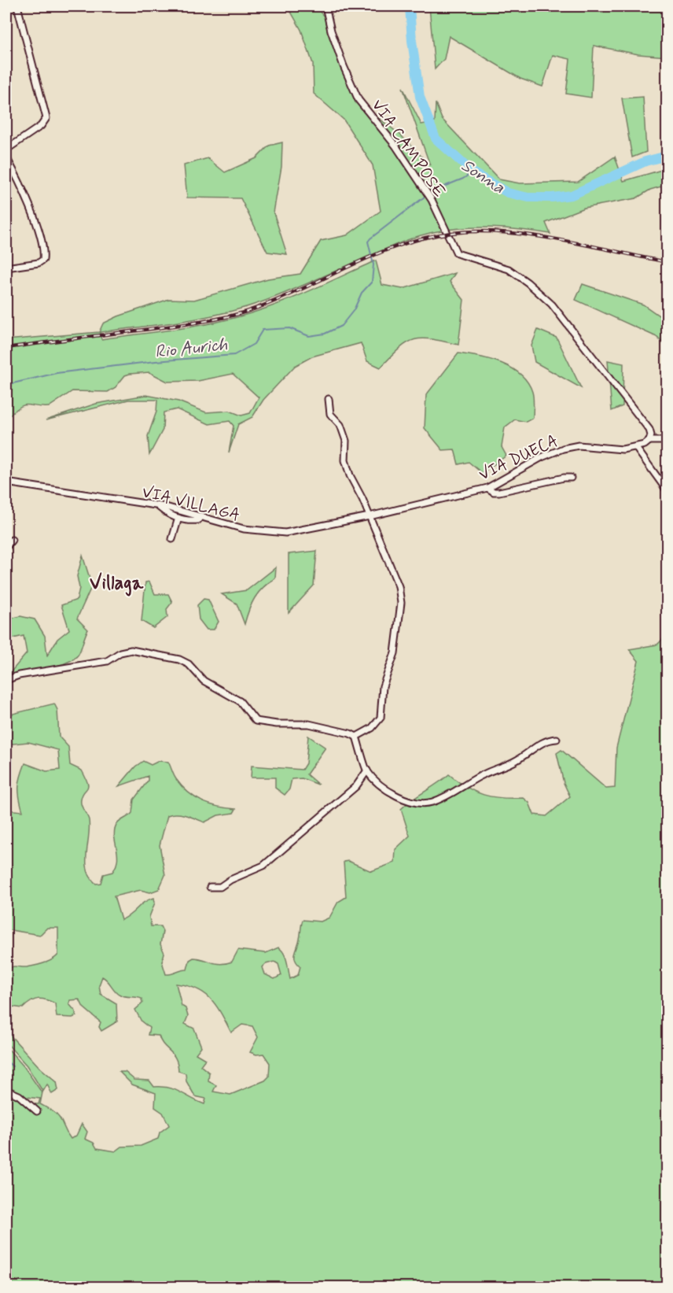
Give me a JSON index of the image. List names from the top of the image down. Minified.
{"streets":{"street":["VIA CAMPOSE","VIA DUECA","VIA VILLAGA"]},"crossings":[["VIA CAMPOSE","VIA DUECA"],["VIA DUECA","VIA VILLAGA"]],"districts":["Villaga"],"water":["Sonna","Rio Aurich"]}
